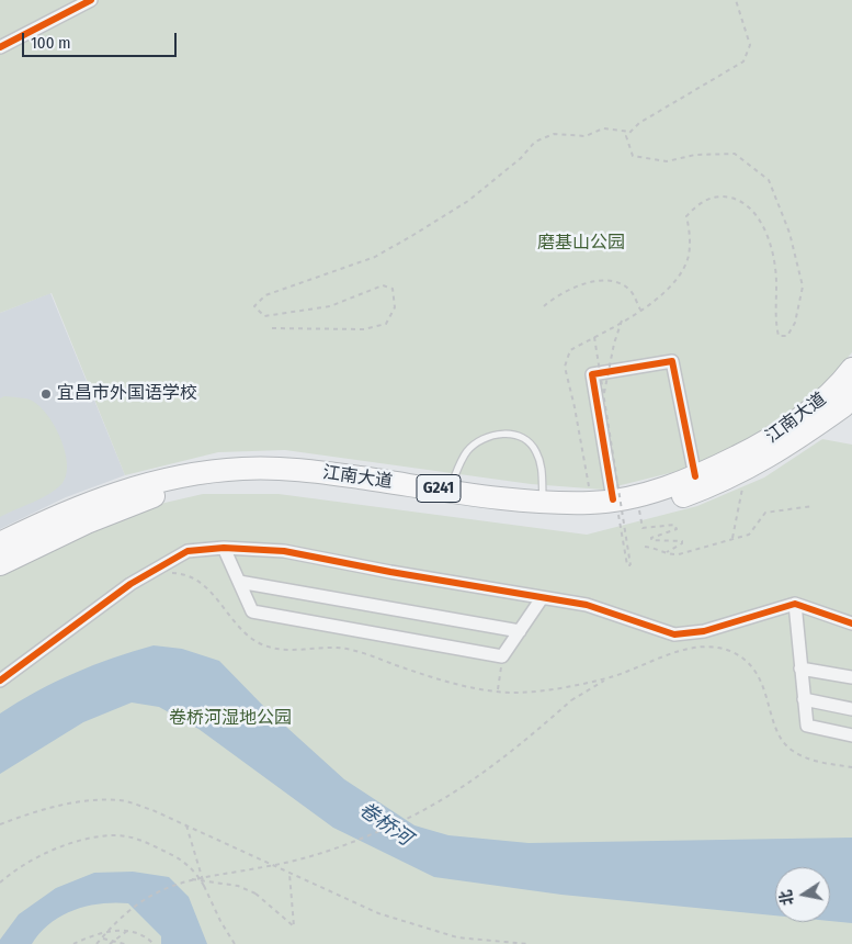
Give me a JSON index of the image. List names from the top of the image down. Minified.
{"streets":{"highway":["江南大道","G241"]},"water":["卷桥河"],"parks":["磨基山公园","卷桥河湿地公园"],"places":["宜昌市外国语学校"],"scale_bar":"100 m","north":"left"}
